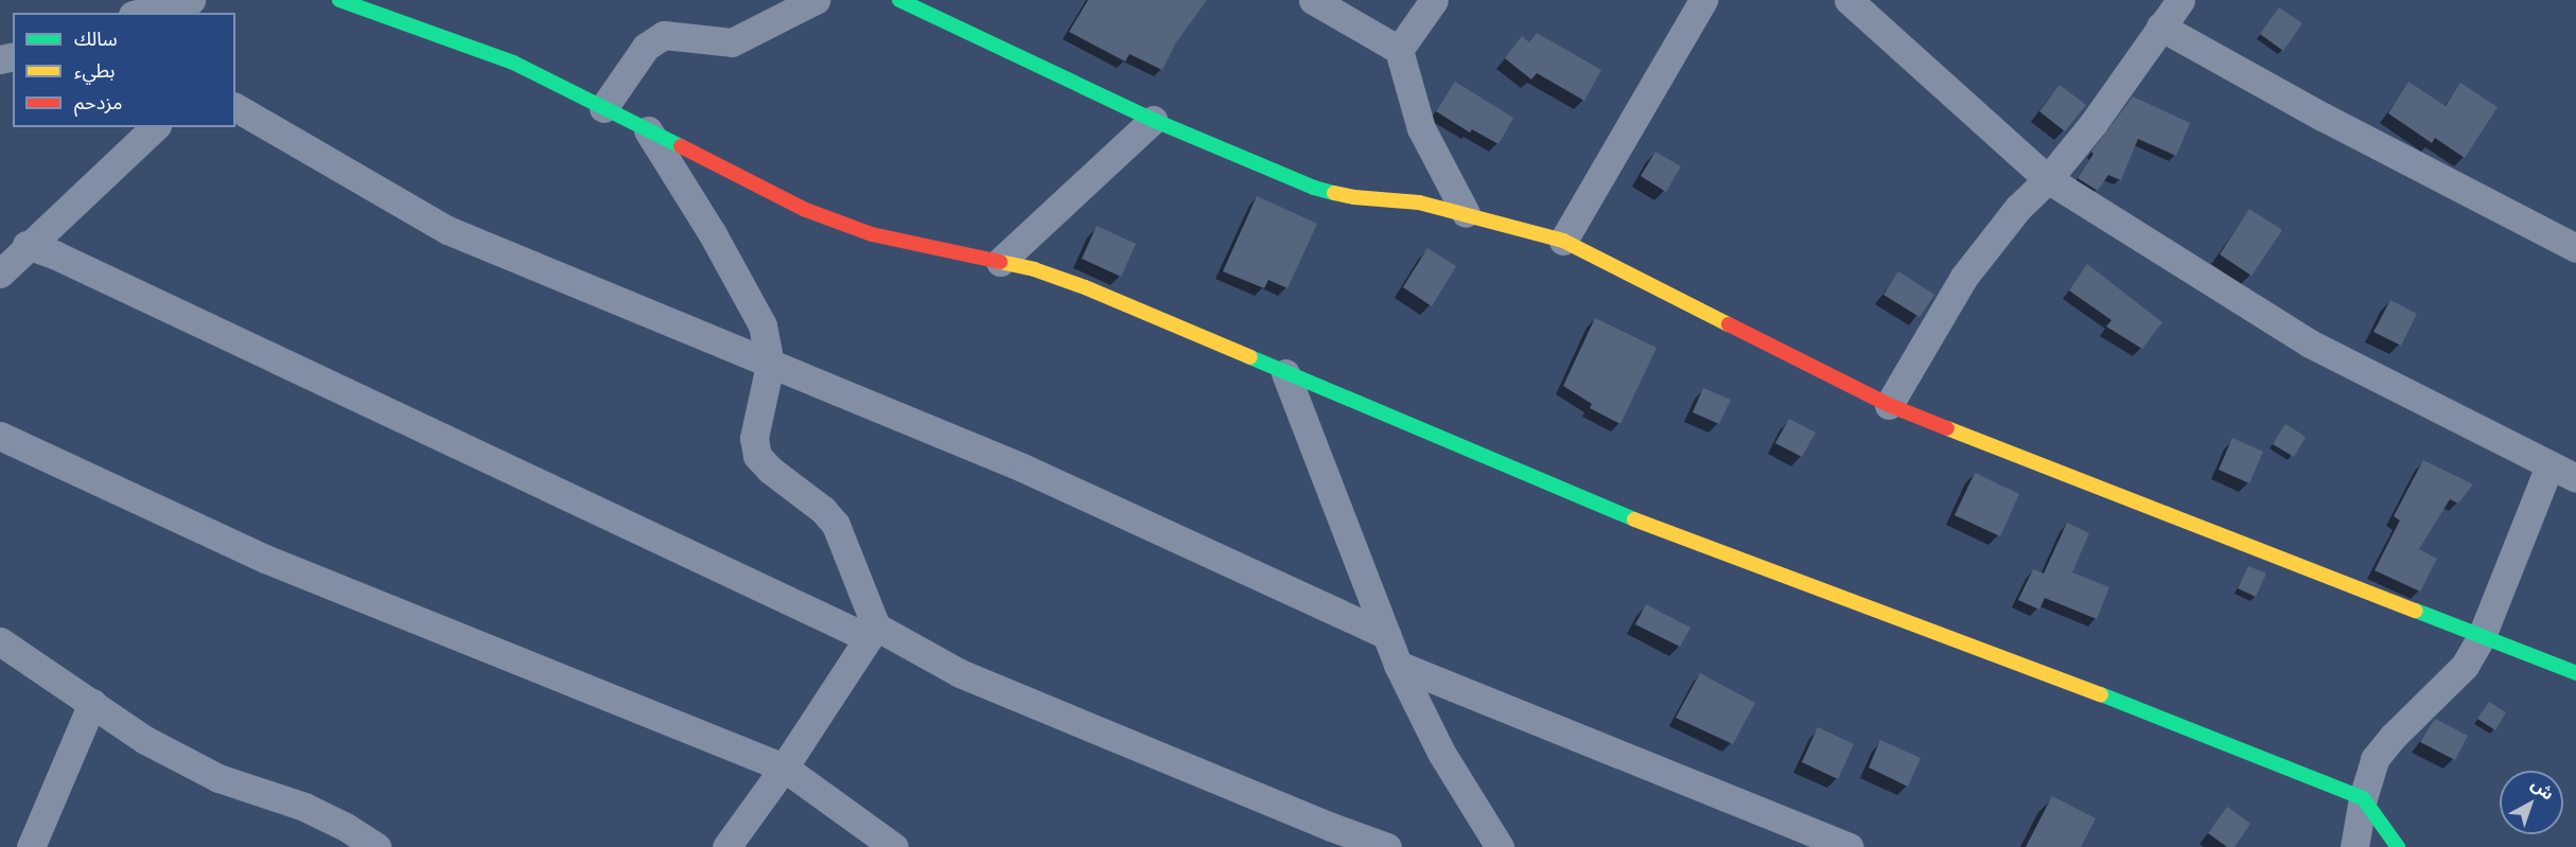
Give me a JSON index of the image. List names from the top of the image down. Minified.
{"legend":["سالك","بطيء","مزدحم"],"north":"top right"}
